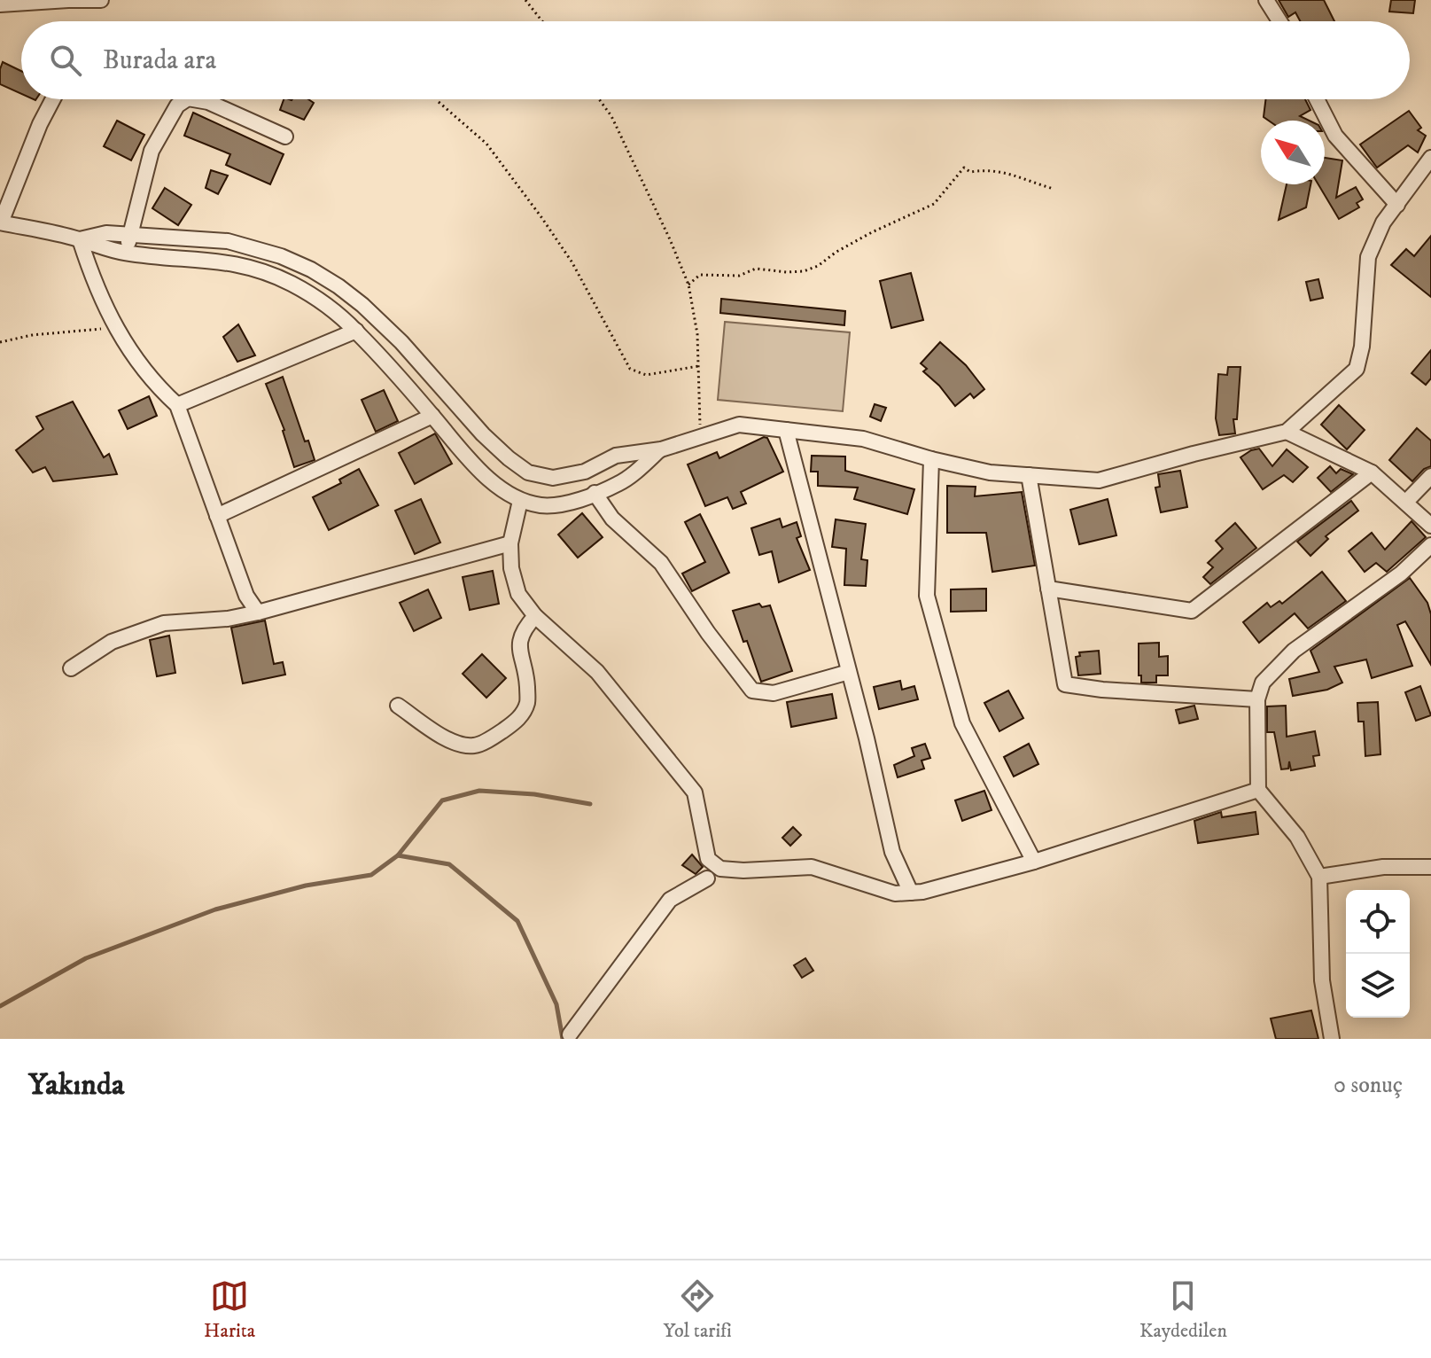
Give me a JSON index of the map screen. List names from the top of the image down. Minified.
{"north":"top left","page":{"search":"Burada ara","heading":["Yakında","0 sonuç"],"nav":["Harita","Yol tarifi","Kaydedilen"]}}
